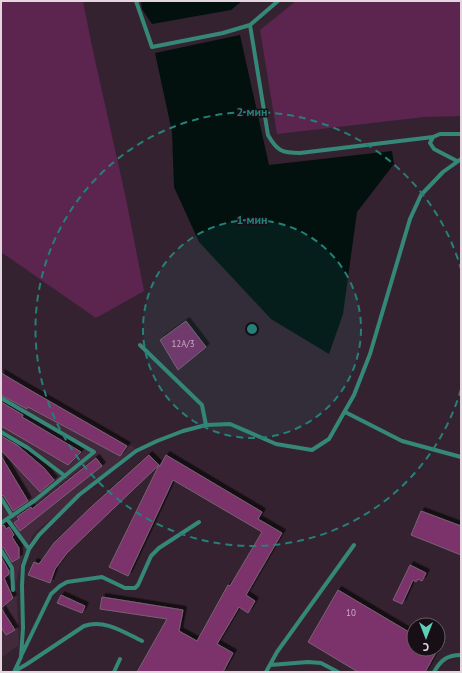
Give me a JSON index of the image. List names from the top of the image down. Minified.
{"house_numbers":["12А/3","10"],"north":"bottom","rings":["2 мин","1 мин"]}
